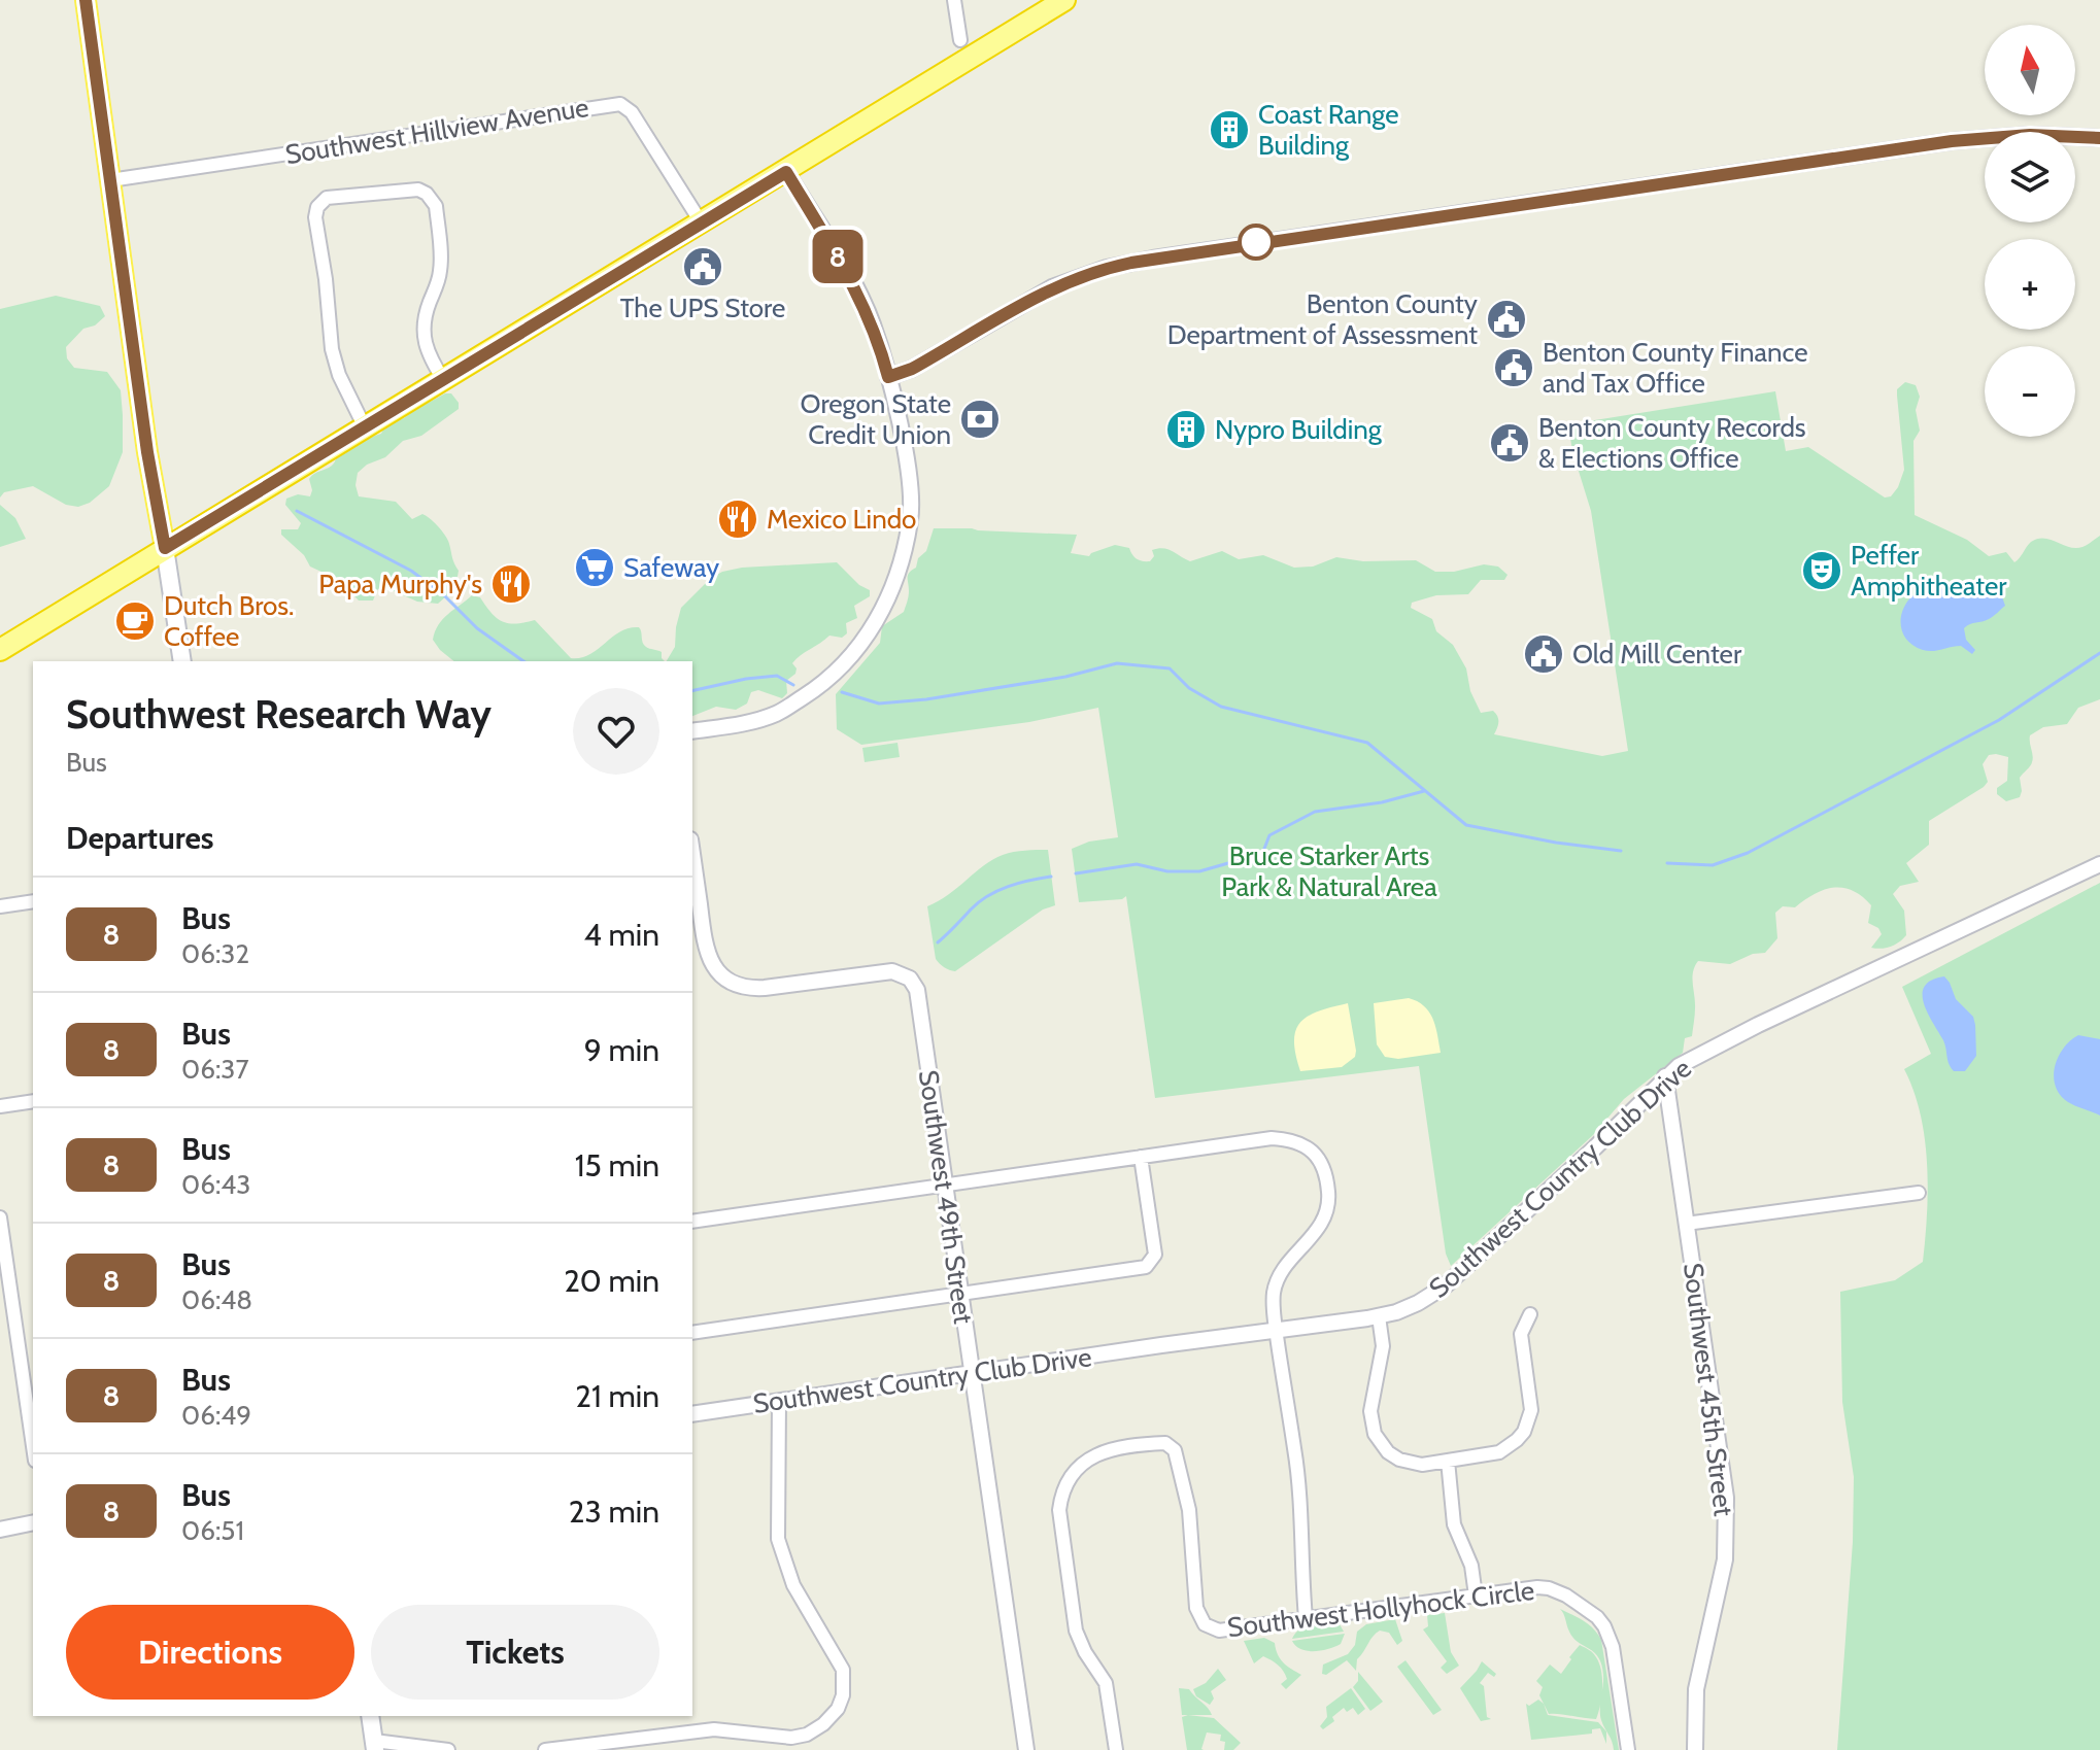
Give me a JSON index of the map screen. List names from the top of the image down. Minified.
{"streets":{"street":["Southwest Hillview Avenue","Southwest Country Club Drive","Southwest 49th Street","Southwest 45th Street","Southwest Hollyhock Circle"]},"crossings":[["Southwest Country Club Drive","Southwest 49th Street"],["Southwest Country Club Drive","Southwest 45th Street"]],"parks":["Bruce Starker Arts Park & Natural Area"],"places":{"building":["Coast Range Building","Nypro Building"],"public building":["The UPS Store","Benton County Department of Assessment","Benton County Finance and Tax Office","Benton County Records & Elections Office","Old Mill Center"],"bank":["Oregon State Credit Union"],"restaurant":["Mexico Lindo","Papa Murphy's"],"supermarket":["Safeway"],"theatre":["Peffer Amphitheater"],"cafe":["Dutch Bros. Coffee"]},"lines":["bus line 8"],"north":"top","page":{"on_map":"8","map_buttons":["+","−"],"heading":[["Southwest Research Way","Bus"],"Departures"],"list":[{"mark":"8","name":"Bus","note":"06:32","value":"4 min"},{"mark":"8","name":"Bus","note":"06:37","value":"9 min"},{"mark":"8","name":"Bus","note":"06:43","value":"15 min"},{"mark":"8","name":"Bus","note":"06:48","value":"20 min"},{"mark":"8","name":"Bus","note":"06:49","value":"21 min"},{"mark":"8","name":"Bus","note":"06:51","value":"23 min"}],"buttons":["Directions","Tickets"]}}
